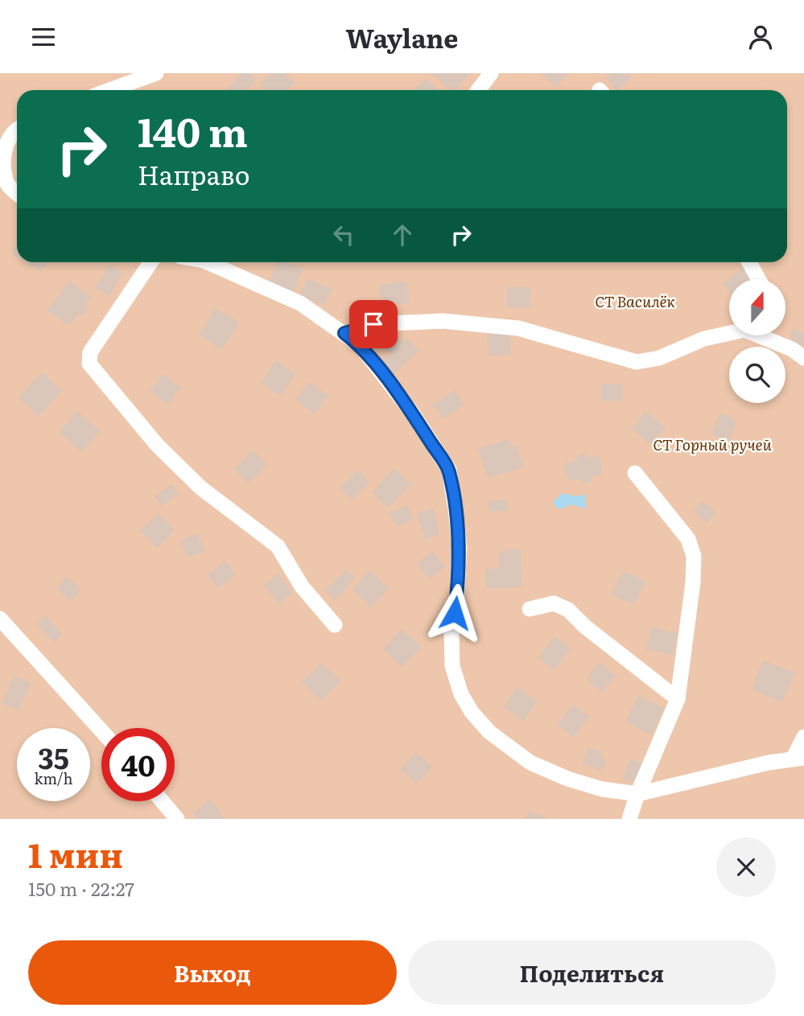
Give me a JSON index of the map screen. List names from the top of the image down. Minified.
{"parks":["СТ Василёк","СТ Горный ручей"],"north":"top","page":{"header":"Waylane","turn":["140 m","Направо"],"speed":"35 km/h","limit":"40","heading":["1 мин","150 m · 22:27"],"buttons":["Выход","Поделиться"]}}
